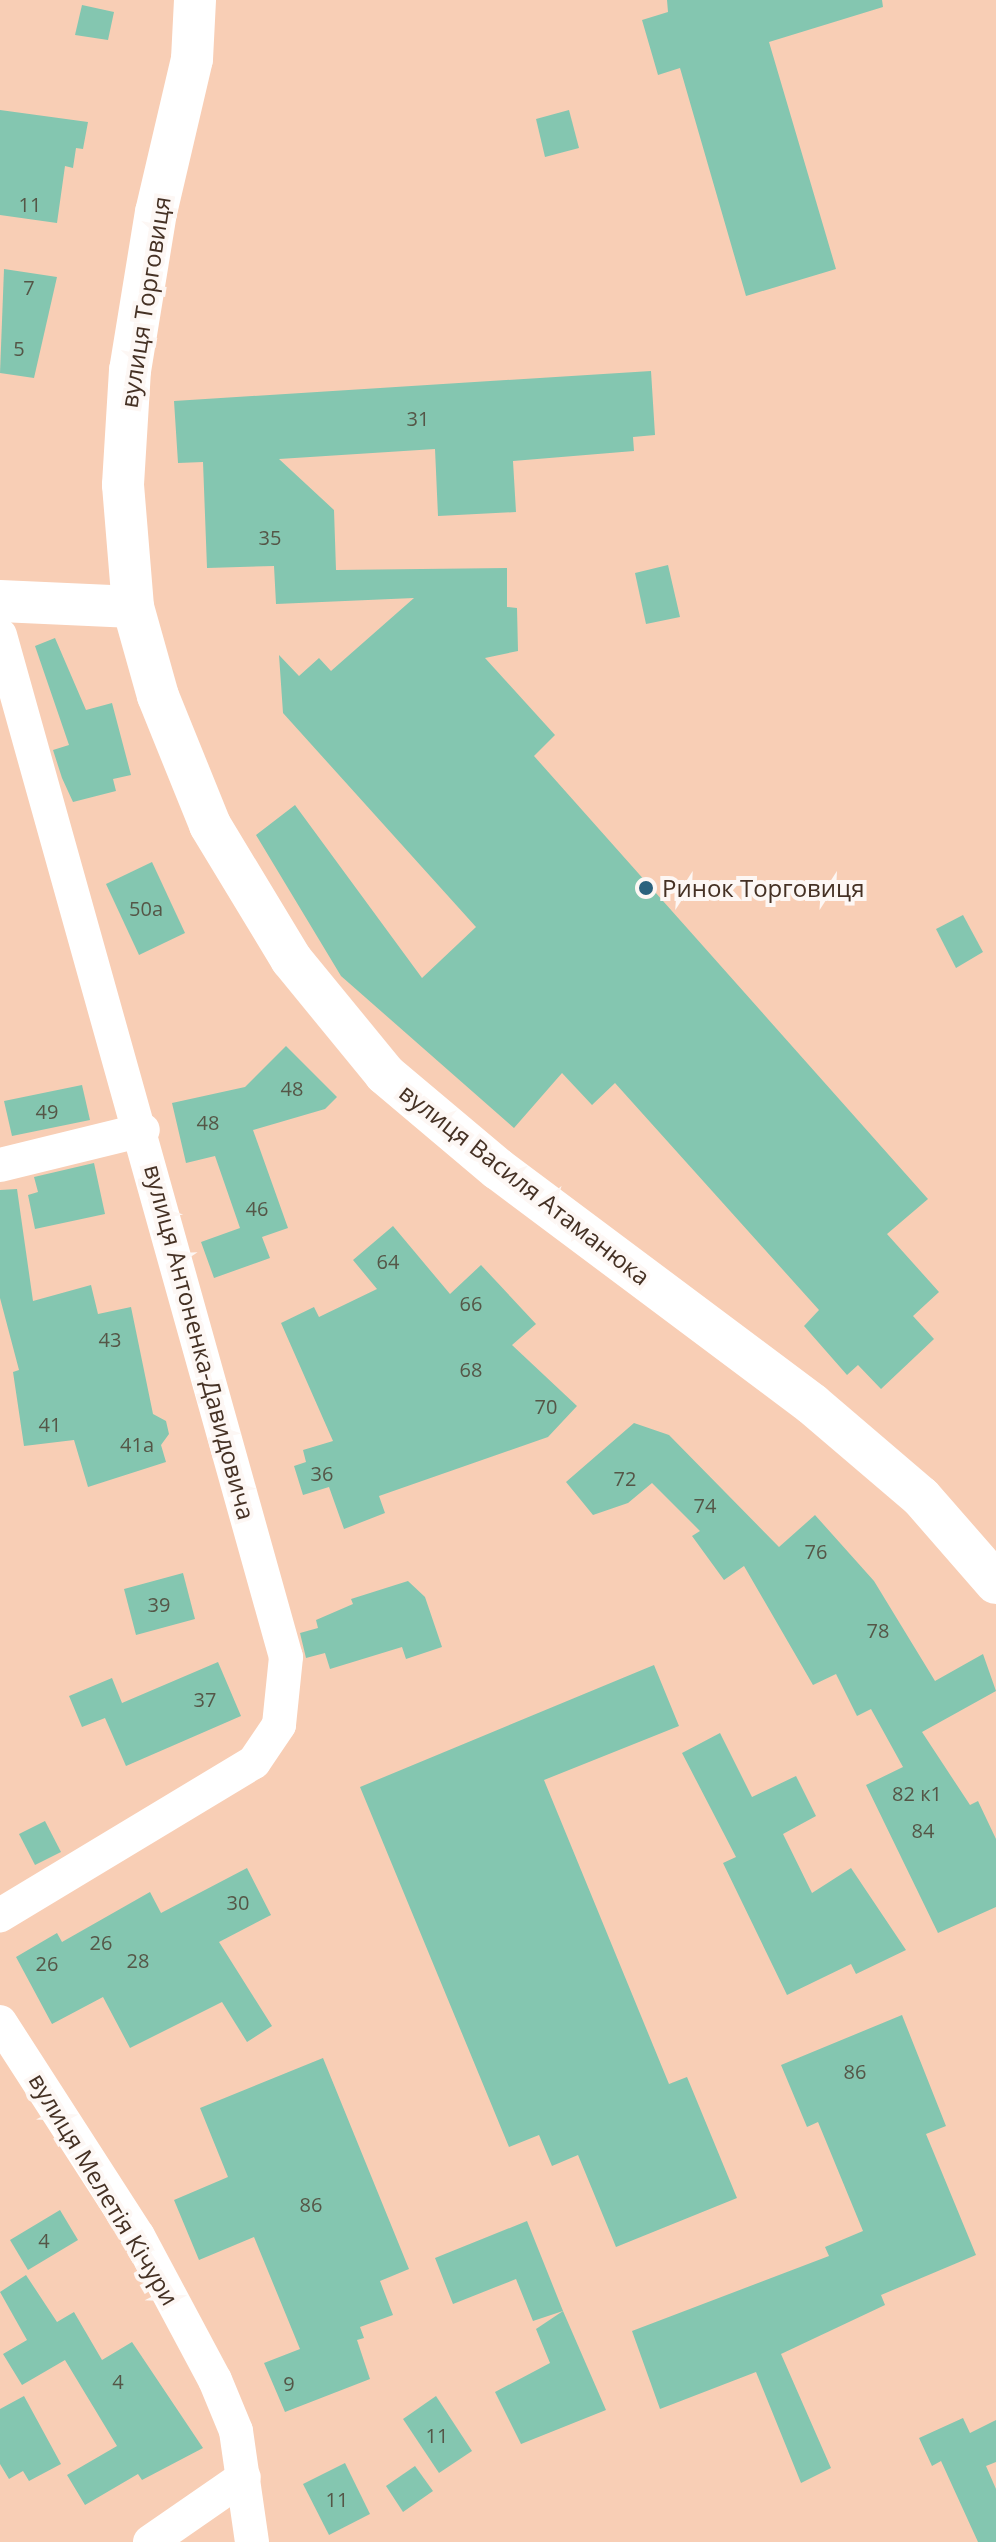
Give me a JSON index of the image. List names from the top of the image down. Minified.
{"streets":{"street":["вулиця Торговиця","вулиця Василя Атаманюка","вулиця Антоненка-Давидовича","вулиця Мелетія Кічури"]},"crossings":[["вулиця Торговиця","вулиця Василя Атаманюка"]],"places":["Ринок Торговиця"],"house_numbers":["11","7","5","31","35","50а","48","49","48","46","64","66","43","68","70","41","41а","36","72","74","76","39","78","37","82 к1","84","30","26","28","26","86","86","4","4","9","11","11"]}
